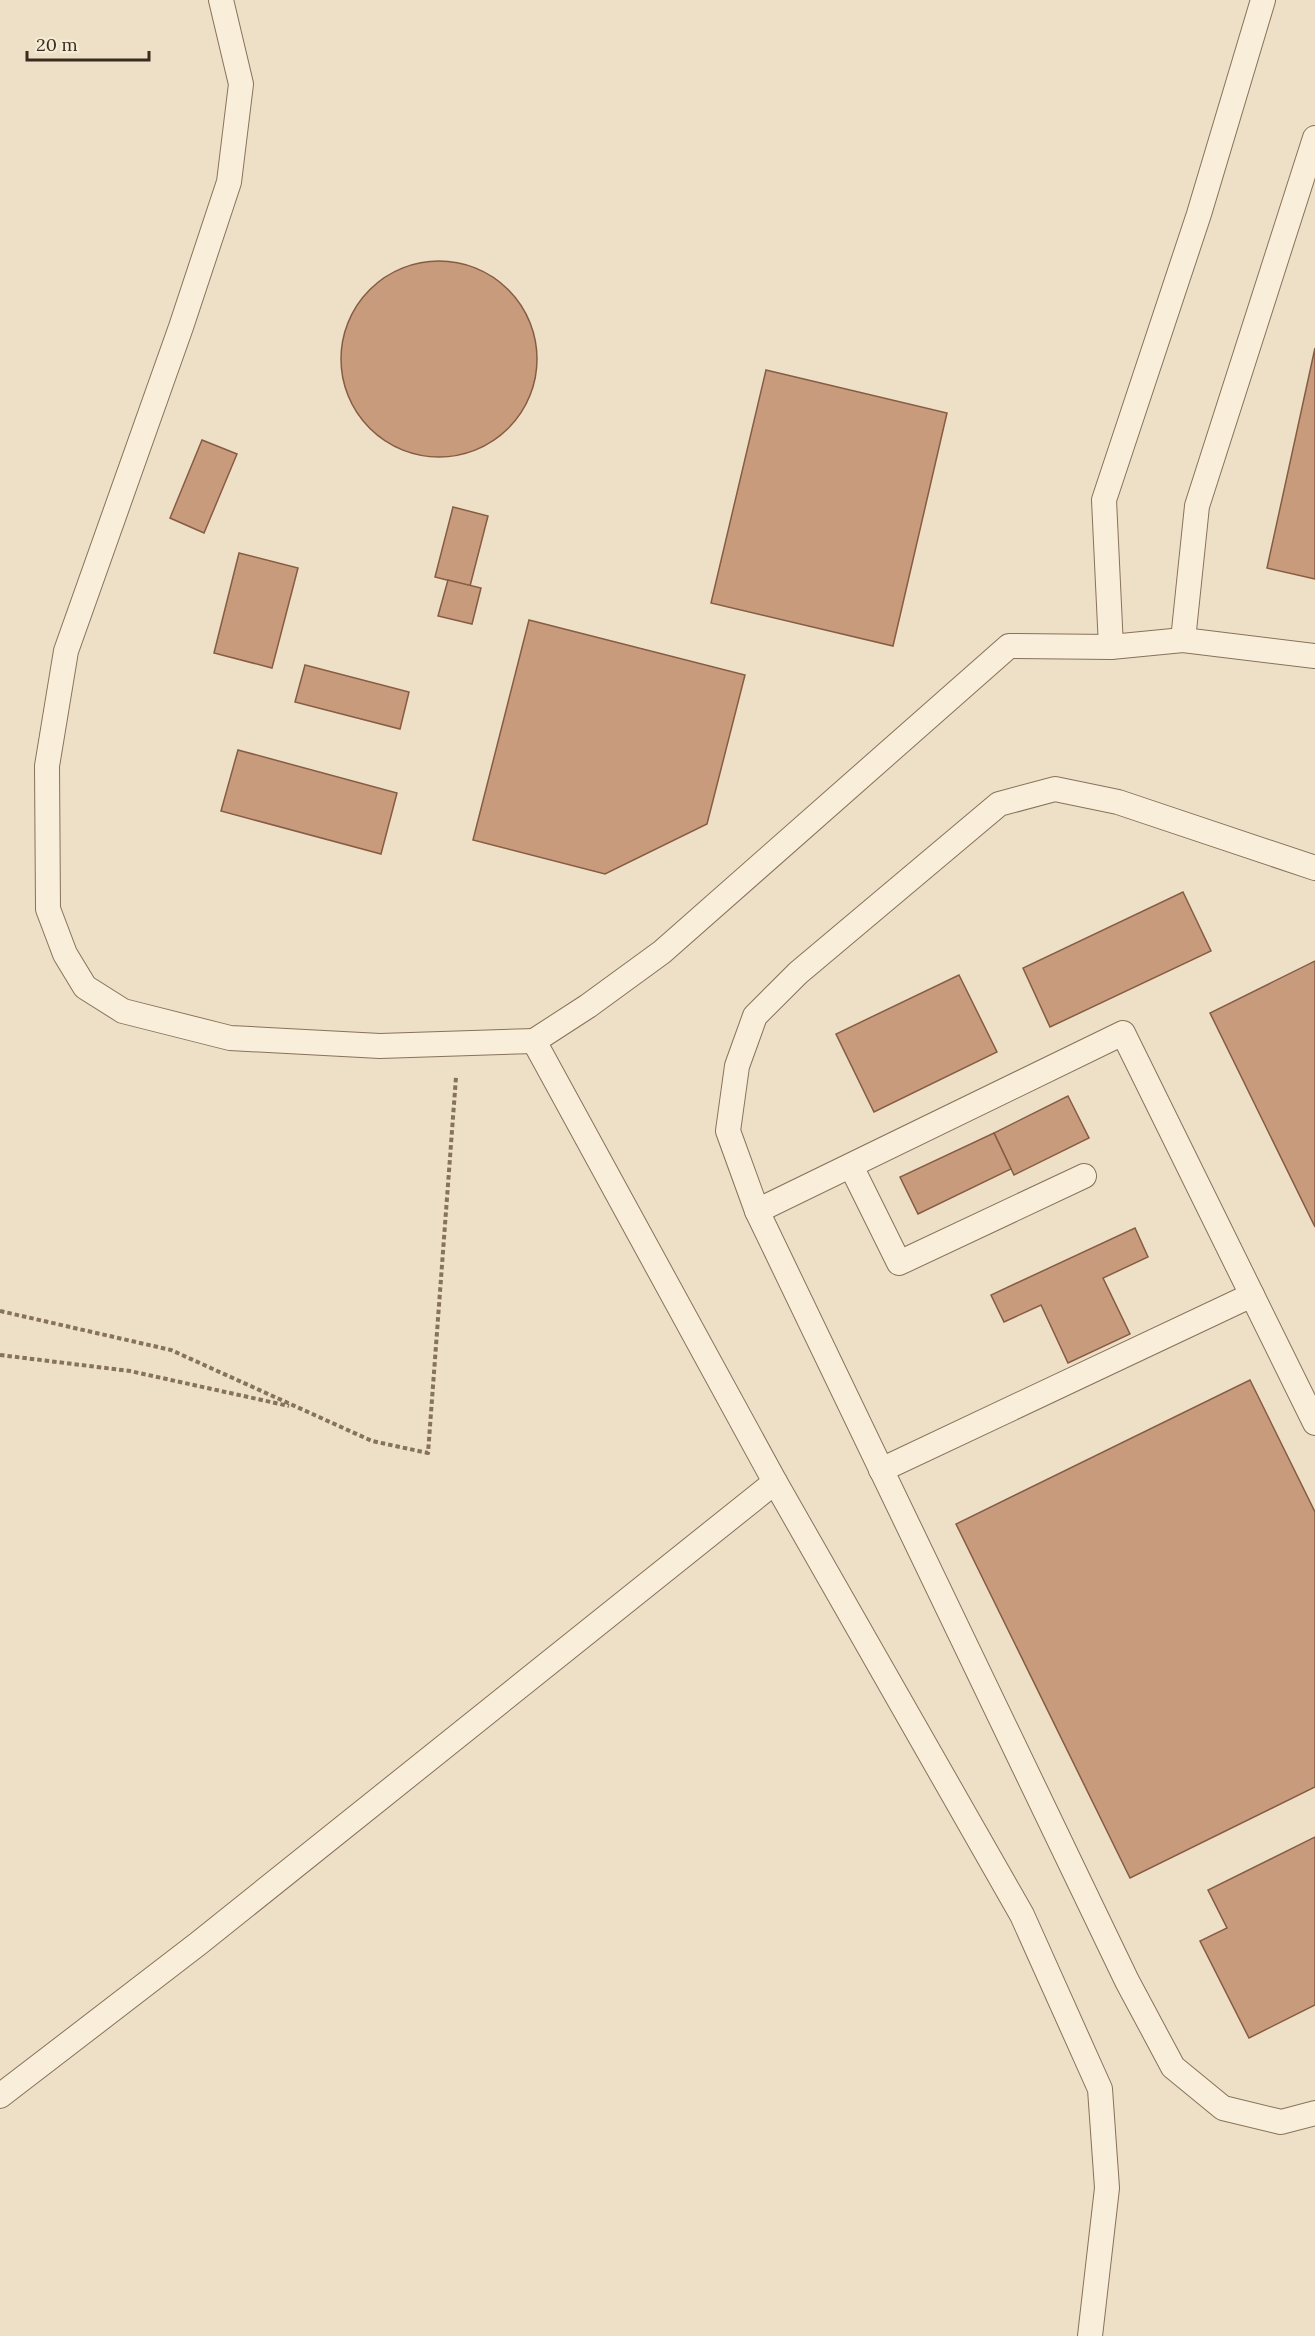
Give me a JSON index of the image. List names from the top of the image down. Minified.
{"scale_bar":"20 m"}
